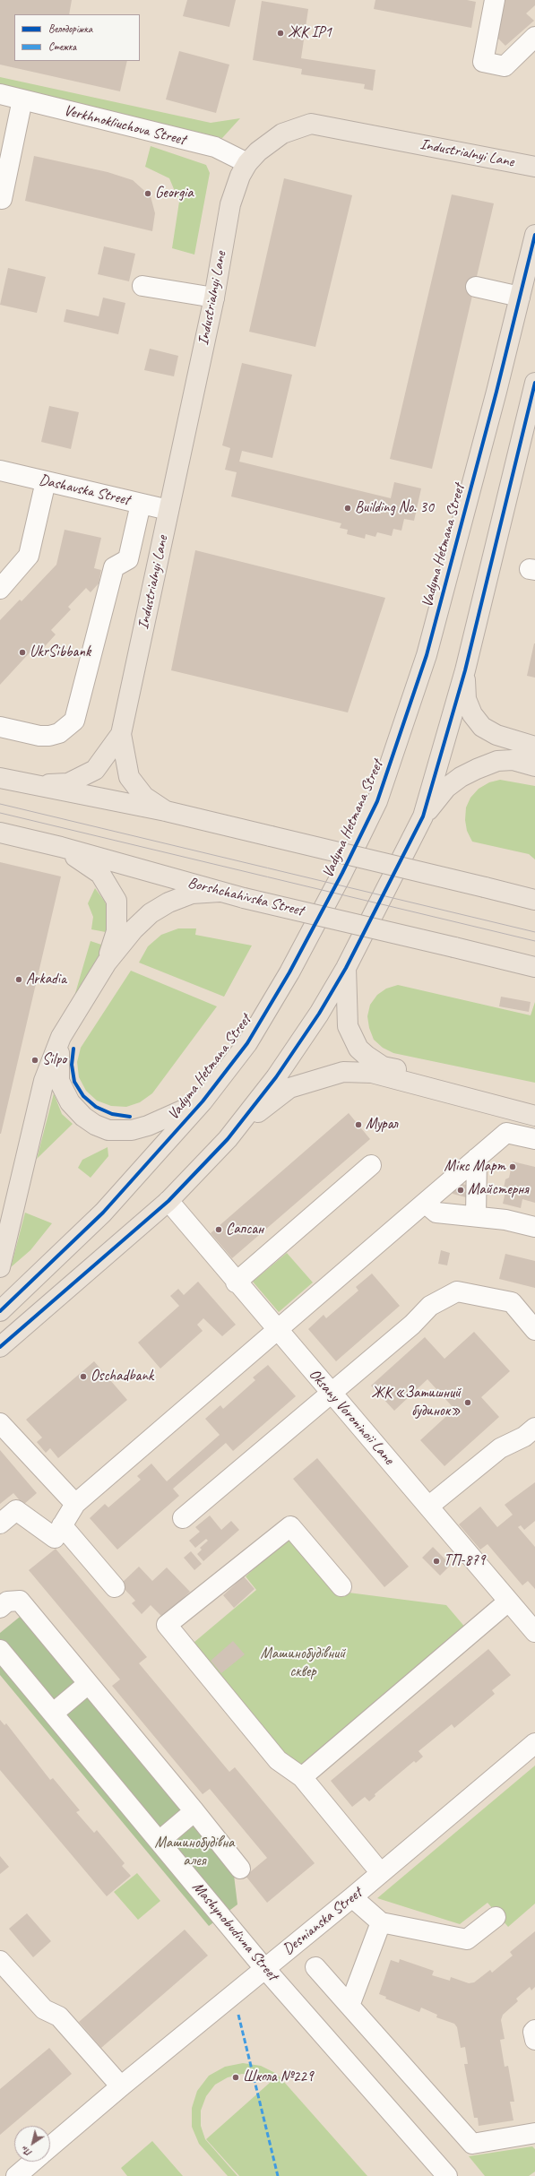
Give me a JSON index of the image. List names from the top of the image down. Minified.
{"streets":{"main road":["Industrialnyi Lane","Vadyma Hetmana Street","Borshchahivska Street"],"street":["Verkhnokliuchova Street","Dashavska Street","Oksany Voroninoii Lane","Desnianska Street","Mashynobudivna Street"]},"crossings":[["Verkhnokliuchova Street","Industrialnyi Lane"],["Industrialnyi Lane","Dashavska Street"],["Desnianska Street","Mashynobudivna Street"]],"parks":["Машинобудівний сквер","Машинобудівна алея"],"places":["ЖК IP1","Georgia","Building No. 30","UkrSibbank","Arkadia","Silpo","Мурал","Мікс Март","Майстерня","Сапсан","Oschadbank","ЖК «Затишний будинок»","ТП-879","Школа №229"],"legend":["Велодоріжка","Стежка"],"north":"bottom left"}
